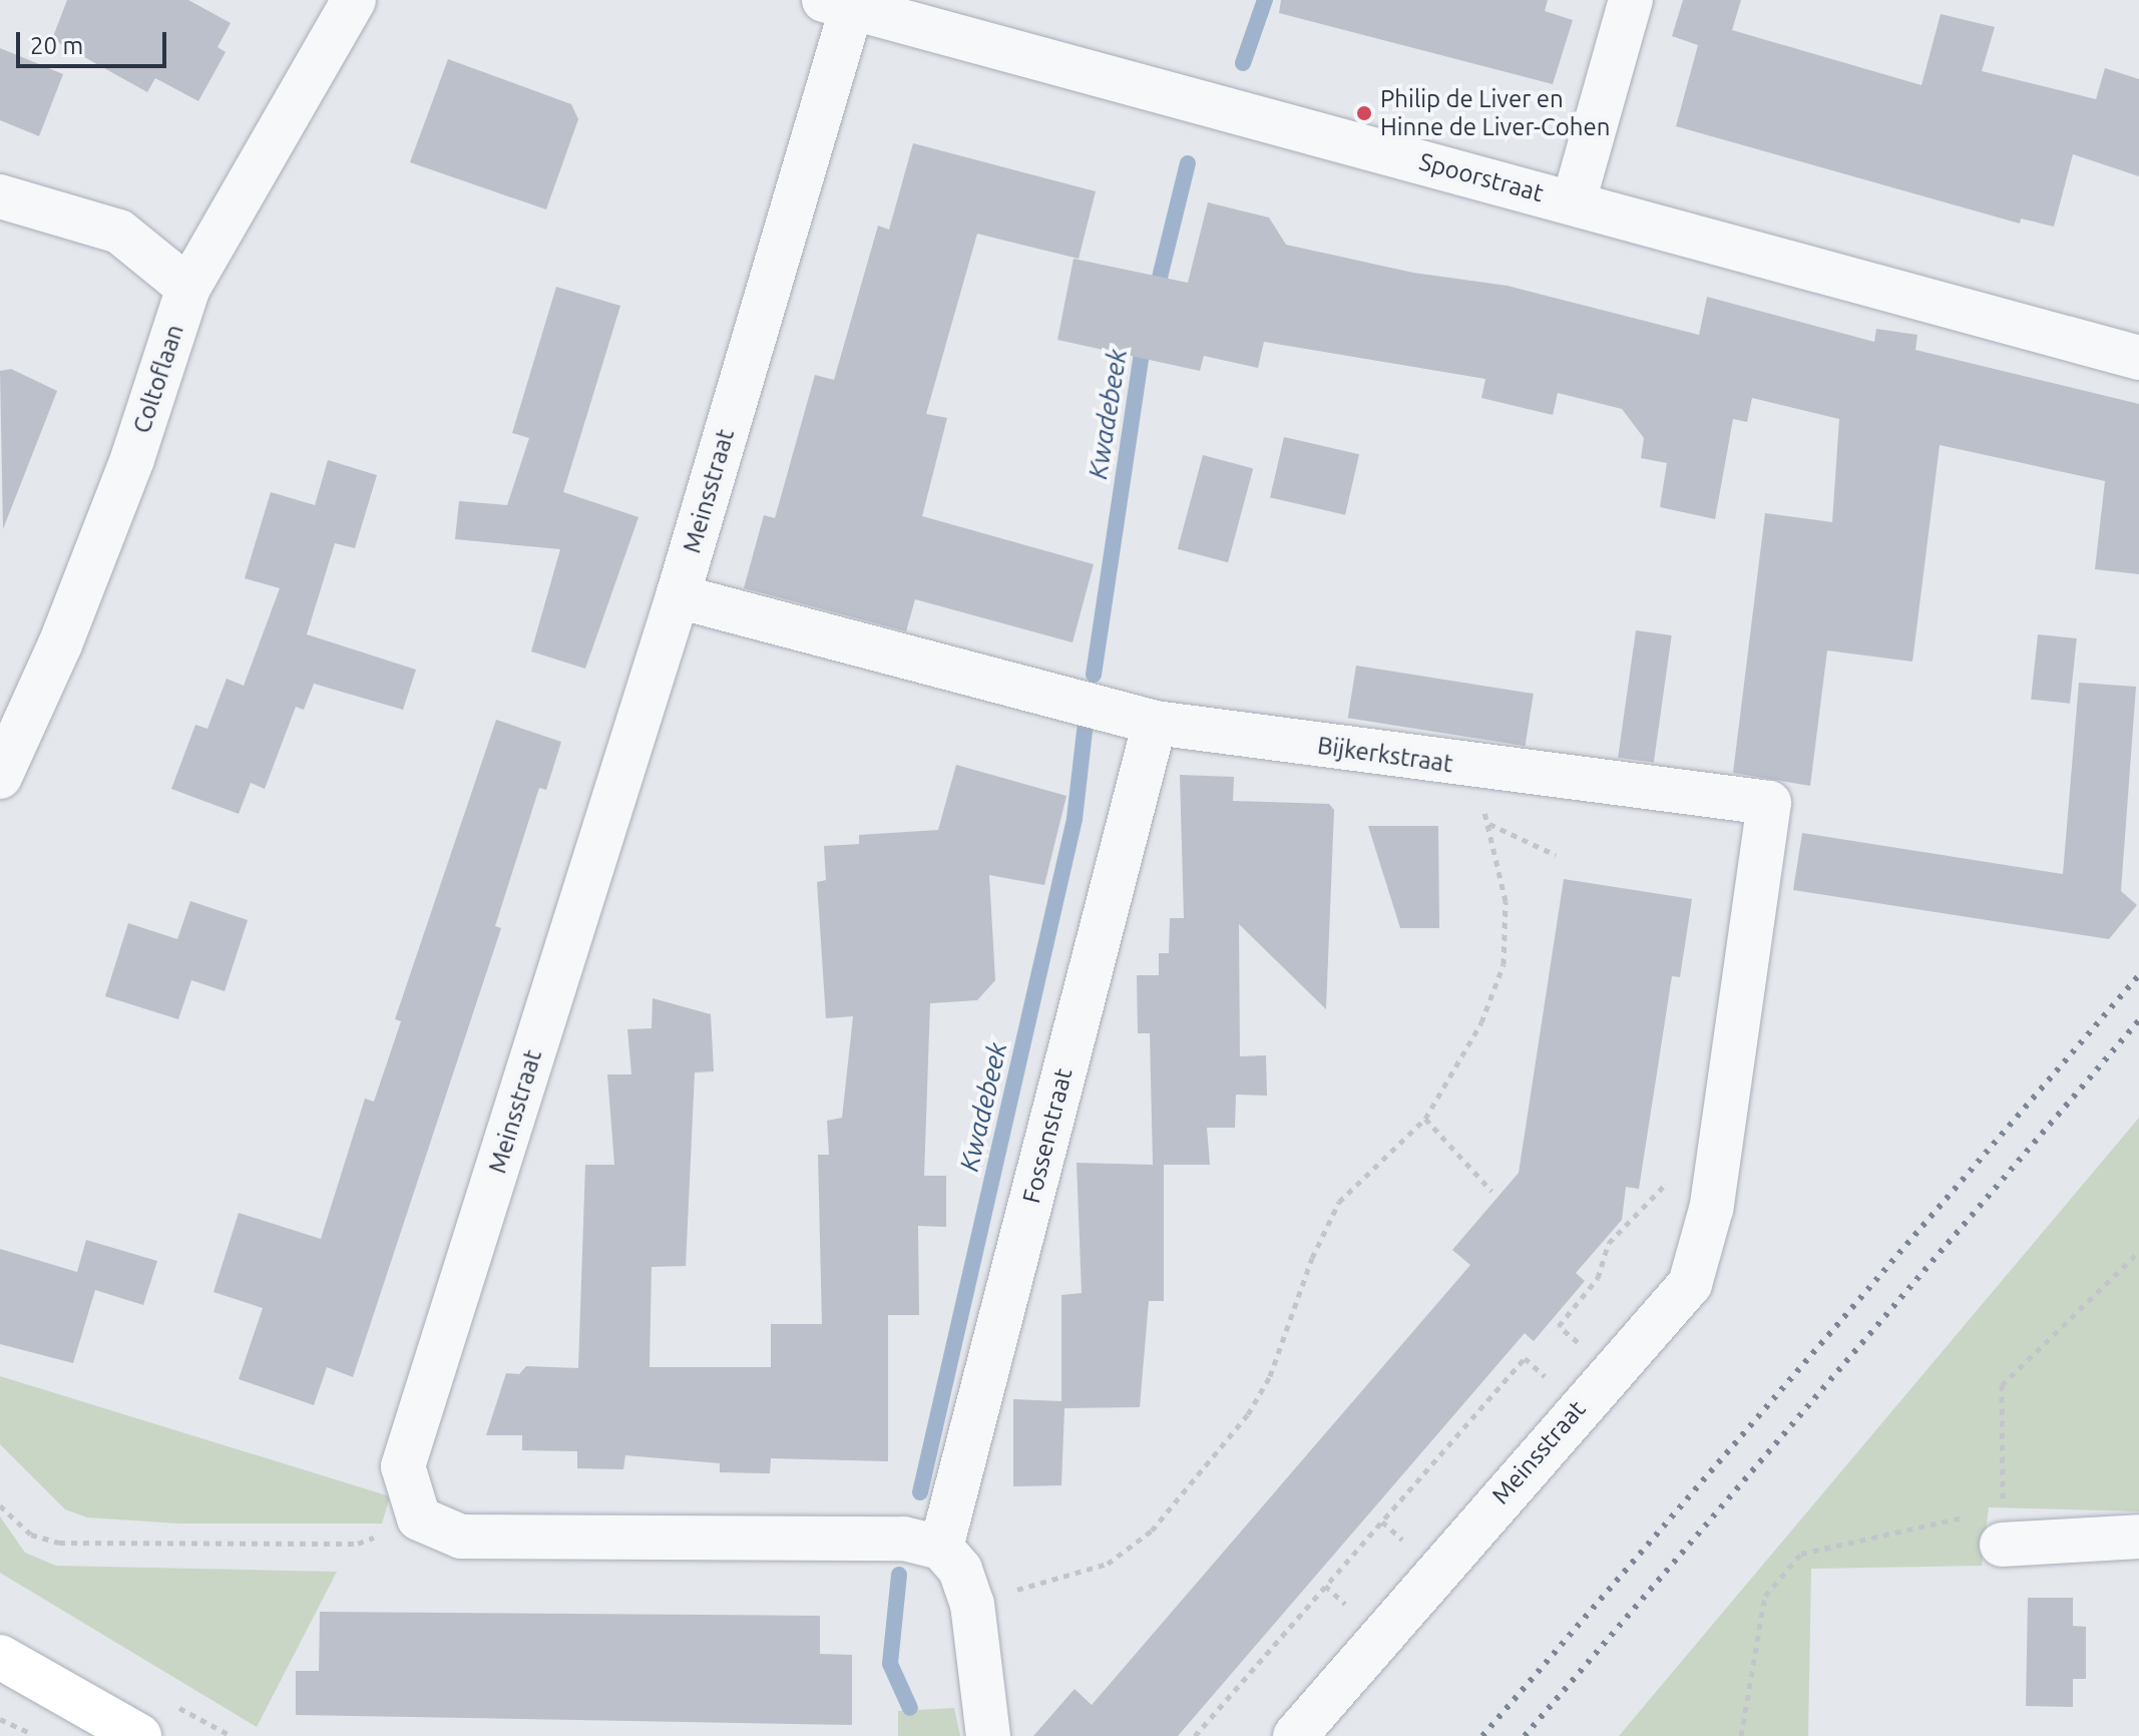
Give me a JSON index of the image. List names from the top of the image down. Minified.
{"streets":{"street":["Spoorstraat","Coltoflaan","Meinsstraat","Bijkerkstraat","Fossenstraat"]},"crossings":[["Spoorstraat","Meinsstraat"],["Meinsstraat","Bijkerkstraat"],["Bijkerkstraat","Fossenstraat"]],"water":["Kwadebeek"],"places":["Philip de Liver en Hinne de Liver-Cohen"],"scale_bar":"20 m"}
